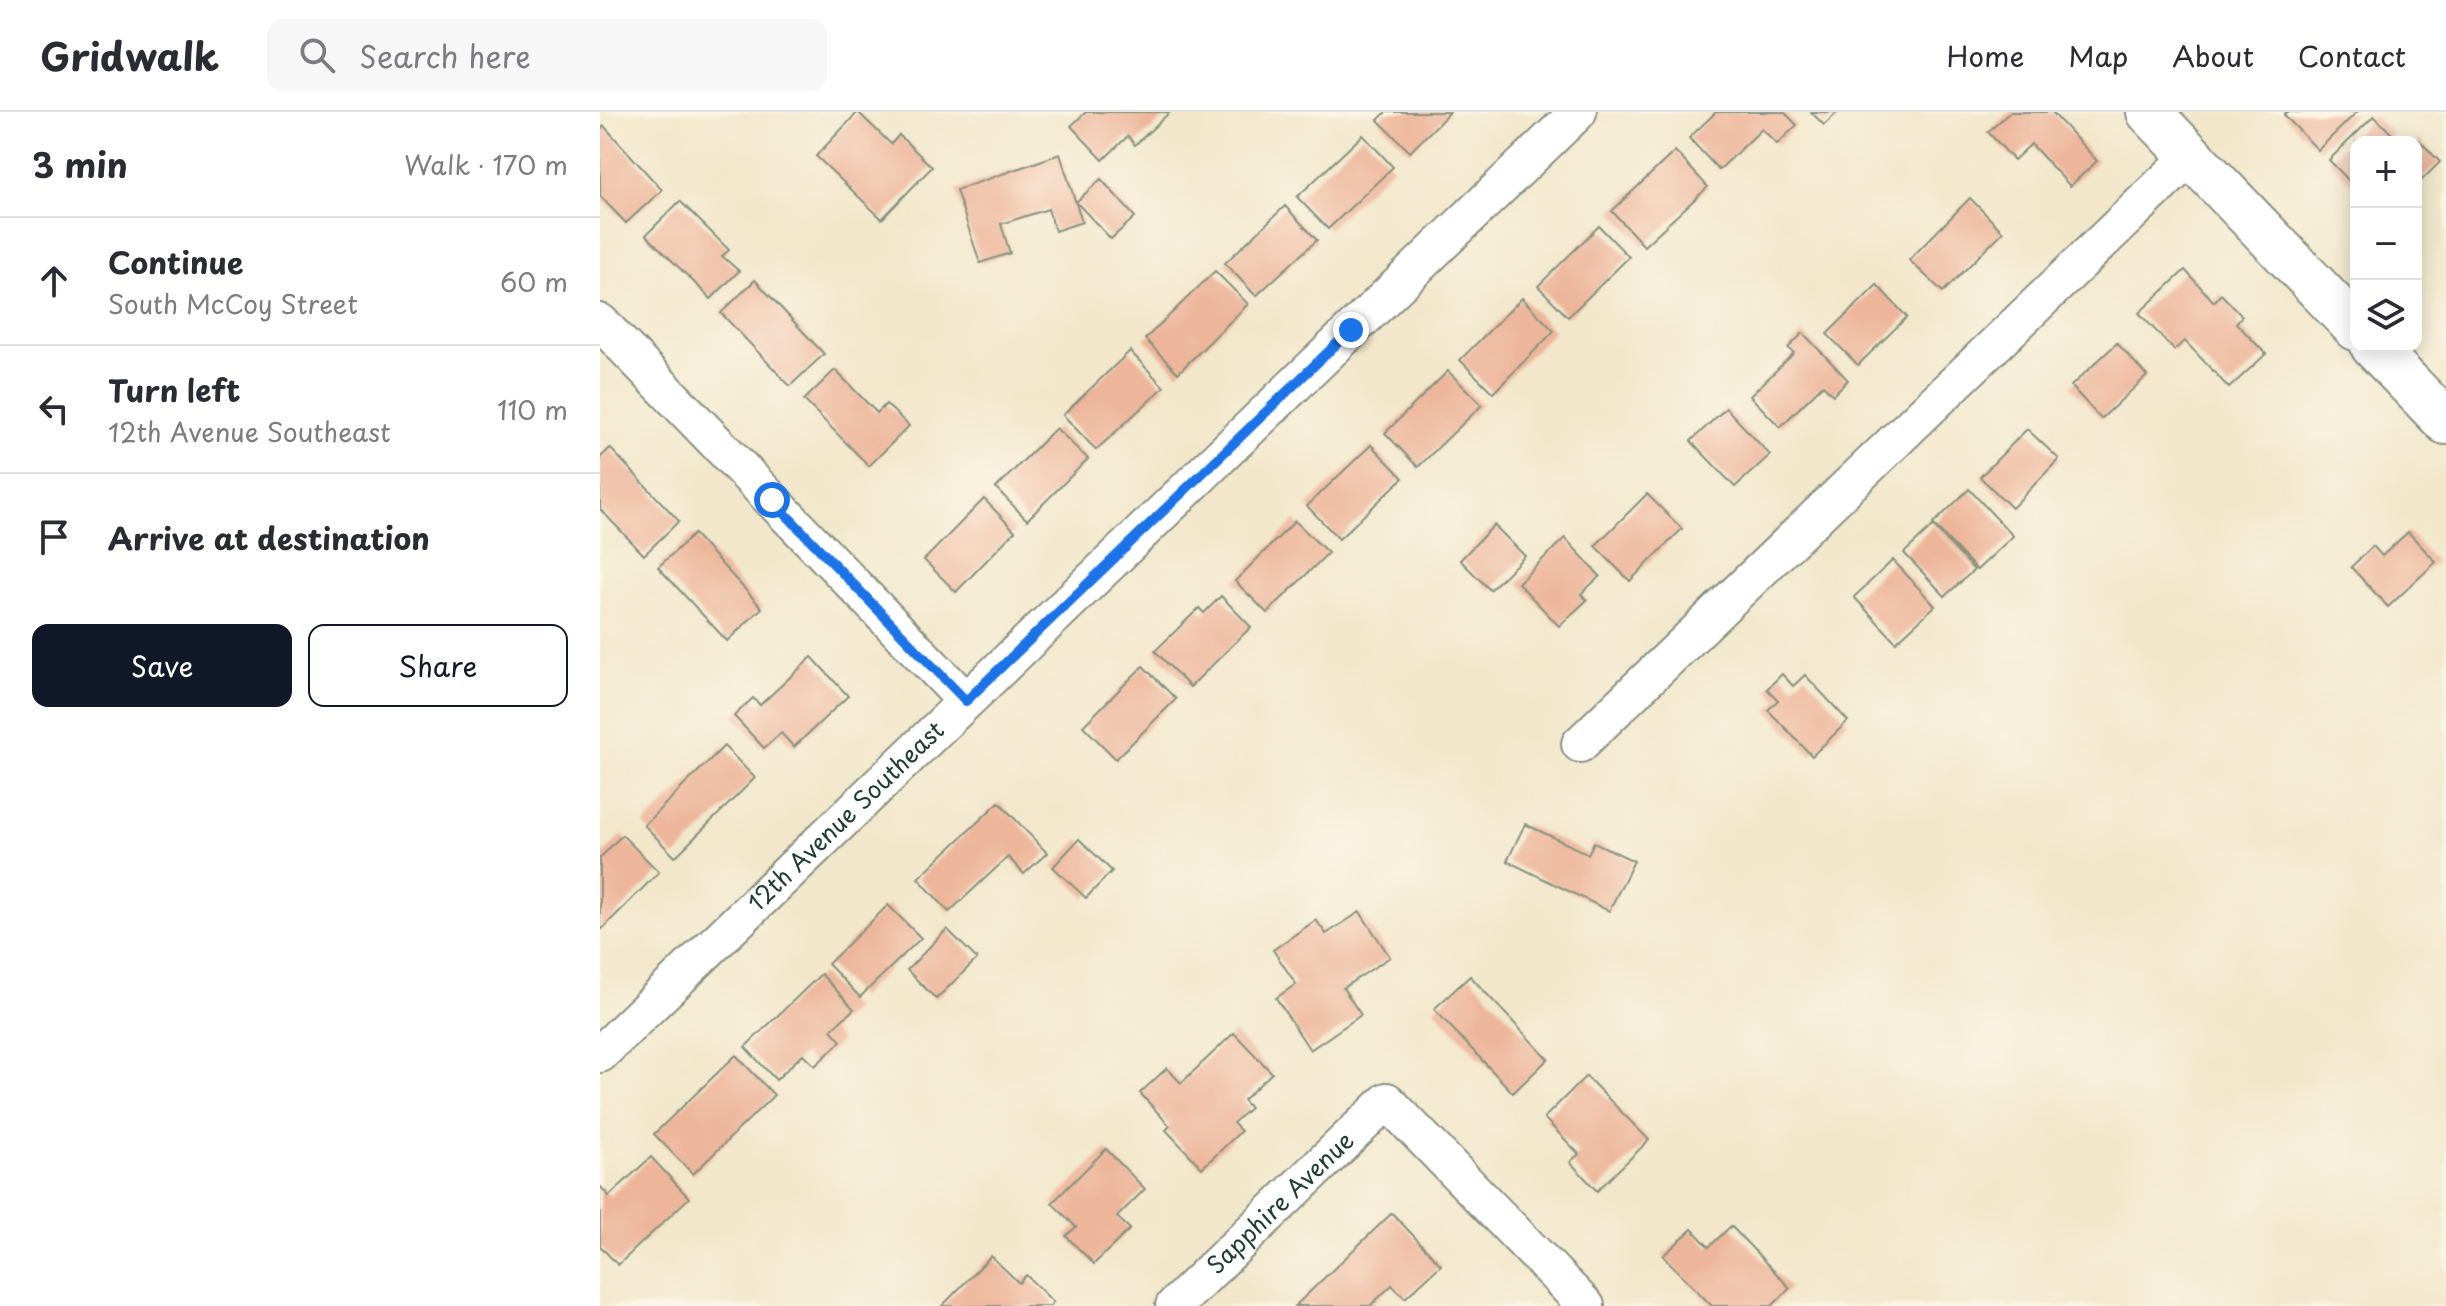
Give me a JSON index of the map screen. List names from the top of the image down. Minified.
{"streets":{"street":["12th Avenue Southeast","Sapphire Avenue"]},"page":{"header":"Gridwalk","search":"Search here","nav":["Home","Map","About","Contact"],"heading":["3 min","Walk · 170 m"],"map_buttons":["+","−"],"list":[["Continue","South McCoy Street","60 m"],["Turn left","12th Avenue Southeast","110 m"],"Arrive at destination"],"buttons":["Save","Share"]}}
